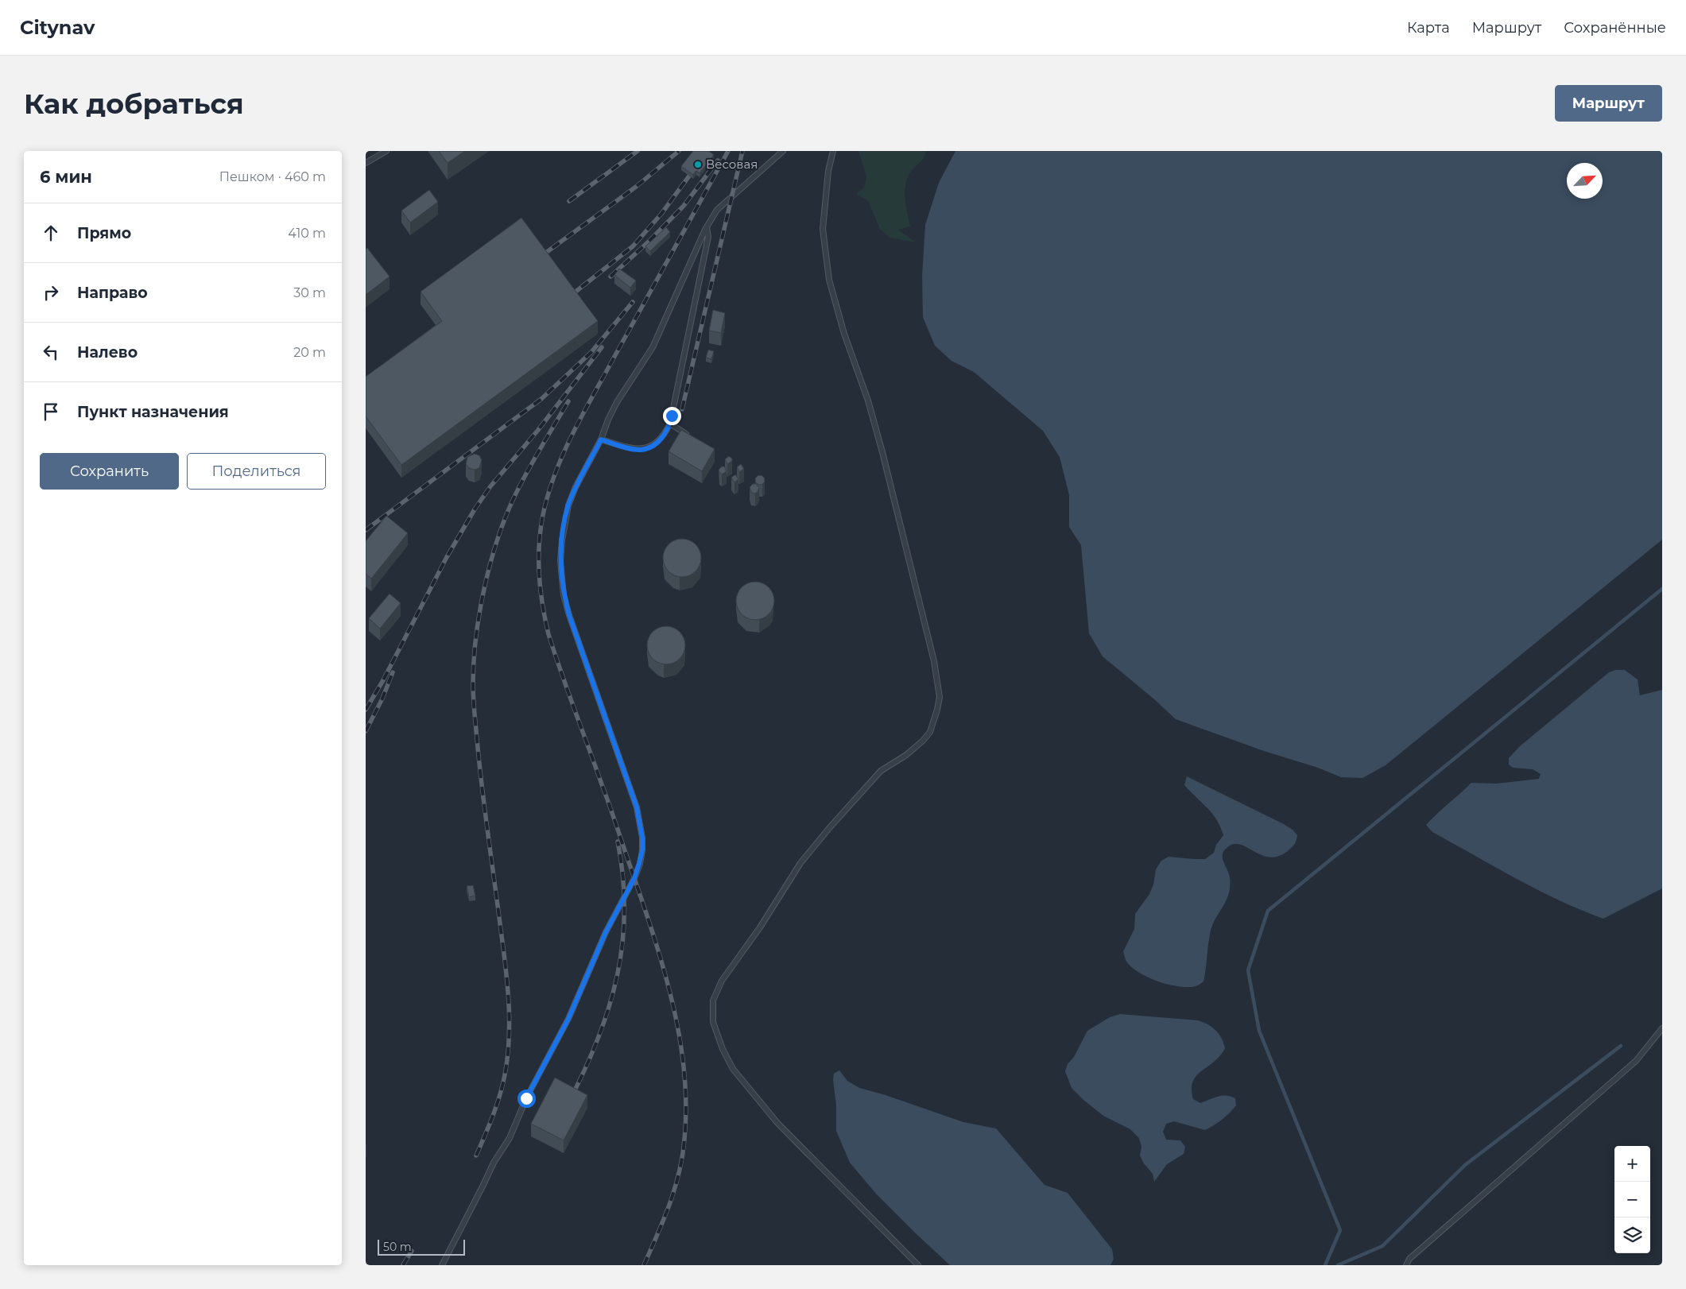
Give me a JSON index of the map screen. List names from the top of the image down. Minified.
{"places":["Весовая"],"scale_bar":"50 m","north":"top right","page":{"header":"Citynav","nav":["Карта","Маршрут","Сохранённые"],"buttons":["Маршрут",["Сохранить","Поделиться"]],"title":"Как добраться","heading":["6 мин","Пешком · 460 m"],"list":[["Прямо","410 m"],["Направо","30 m"],["Налево","20 m"],"Пункт назначения"],"map_buttons":["+","−"],"scale":"50 m"}}
